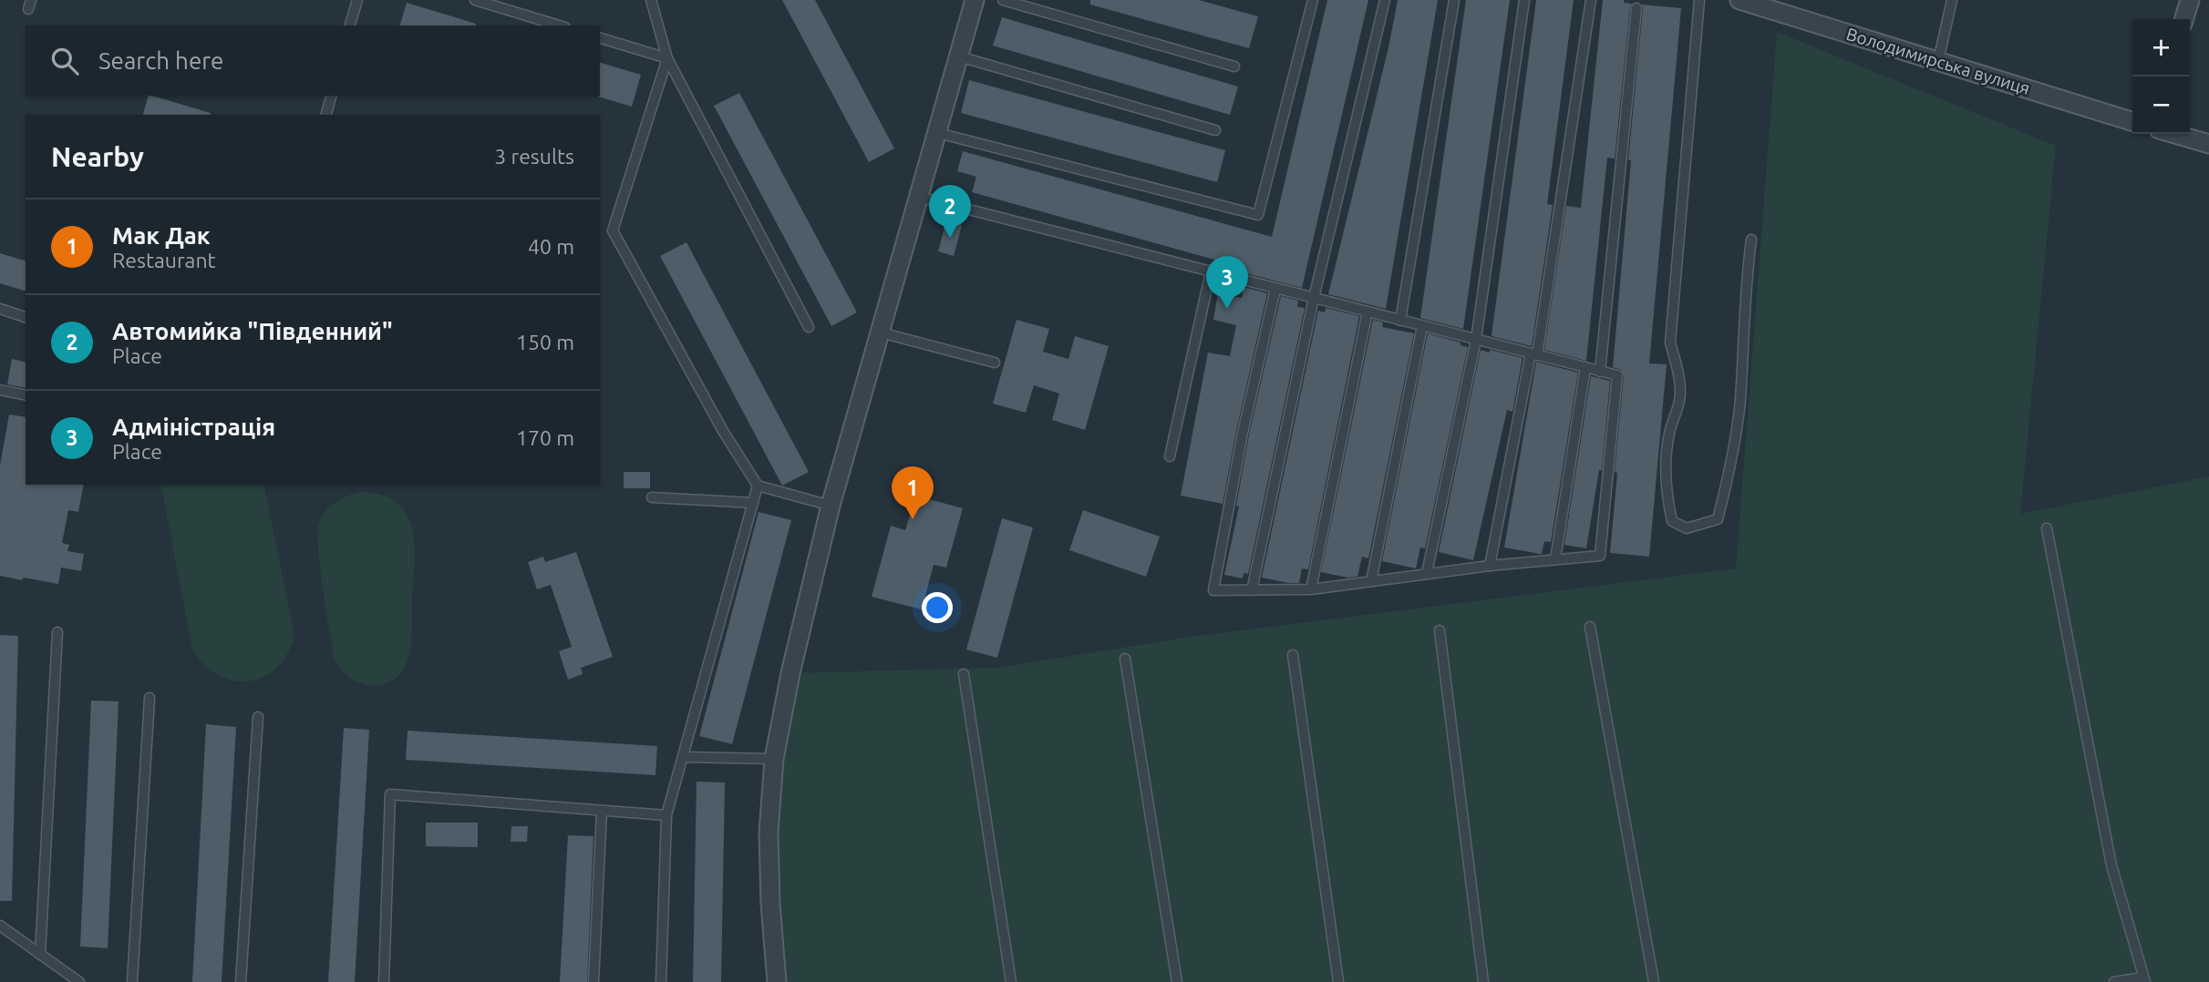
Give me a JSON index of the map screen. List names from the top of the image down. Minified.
{"streets":{"street":["Володимирська вулиця"]},"page":{"map_buttons":["+","−"],"search":"Search here","heading":["Nearby","3 results"],"pins":["2","3","1"],"list":[{"mark":"1","name":"Мак Дак","note":"Restaurant","value":"40 m"},{"mark":"2","name":"Автомийка \"Південний\"","note":"Place","value":"150 m"},{"mark":"3","name":"Адміністрація","note":"Place","value":"170 m"}]}}
